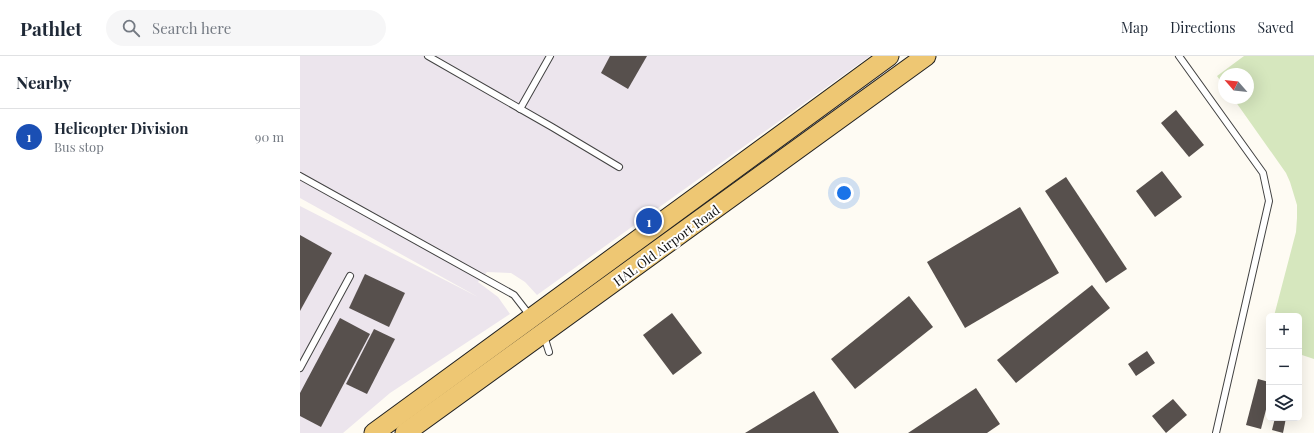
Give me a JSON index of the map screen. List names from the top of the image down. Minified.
{"streets":{"main road":["HAL Old Airport Road"]},"north":"top left","page":{"header":"Pathlet","search":"Search here","nav":["Map","Directions","Saved"],"heading":"Nearby","list":[{"mark":"1","name":"Helicopter Division","note":"Bus stop","value":"90 m"}],"pins":"1","map_buttons":["+","−"]}}
